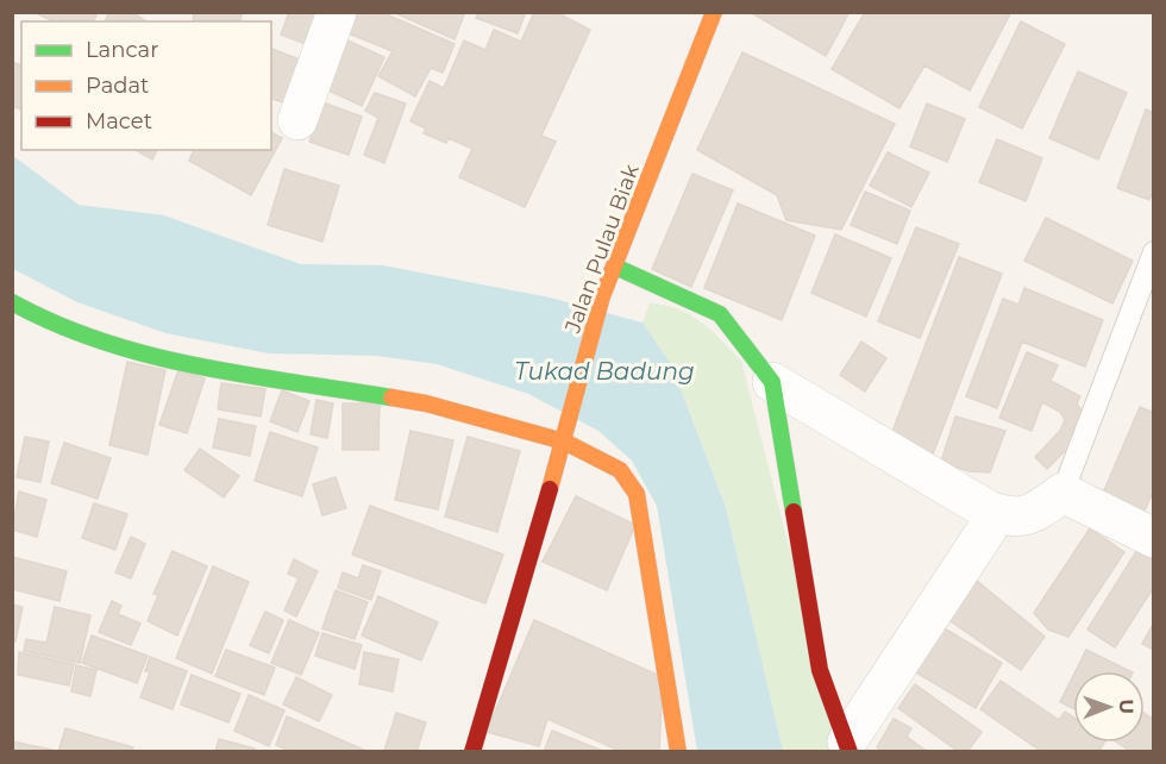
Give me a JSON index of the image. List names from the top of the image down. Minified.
{"streets":{"street":["Jalan Pulau Biak"]},"water":["Tukad Badung"],"legend":["Lancar","Padat","Macet"],"north":"right"}
